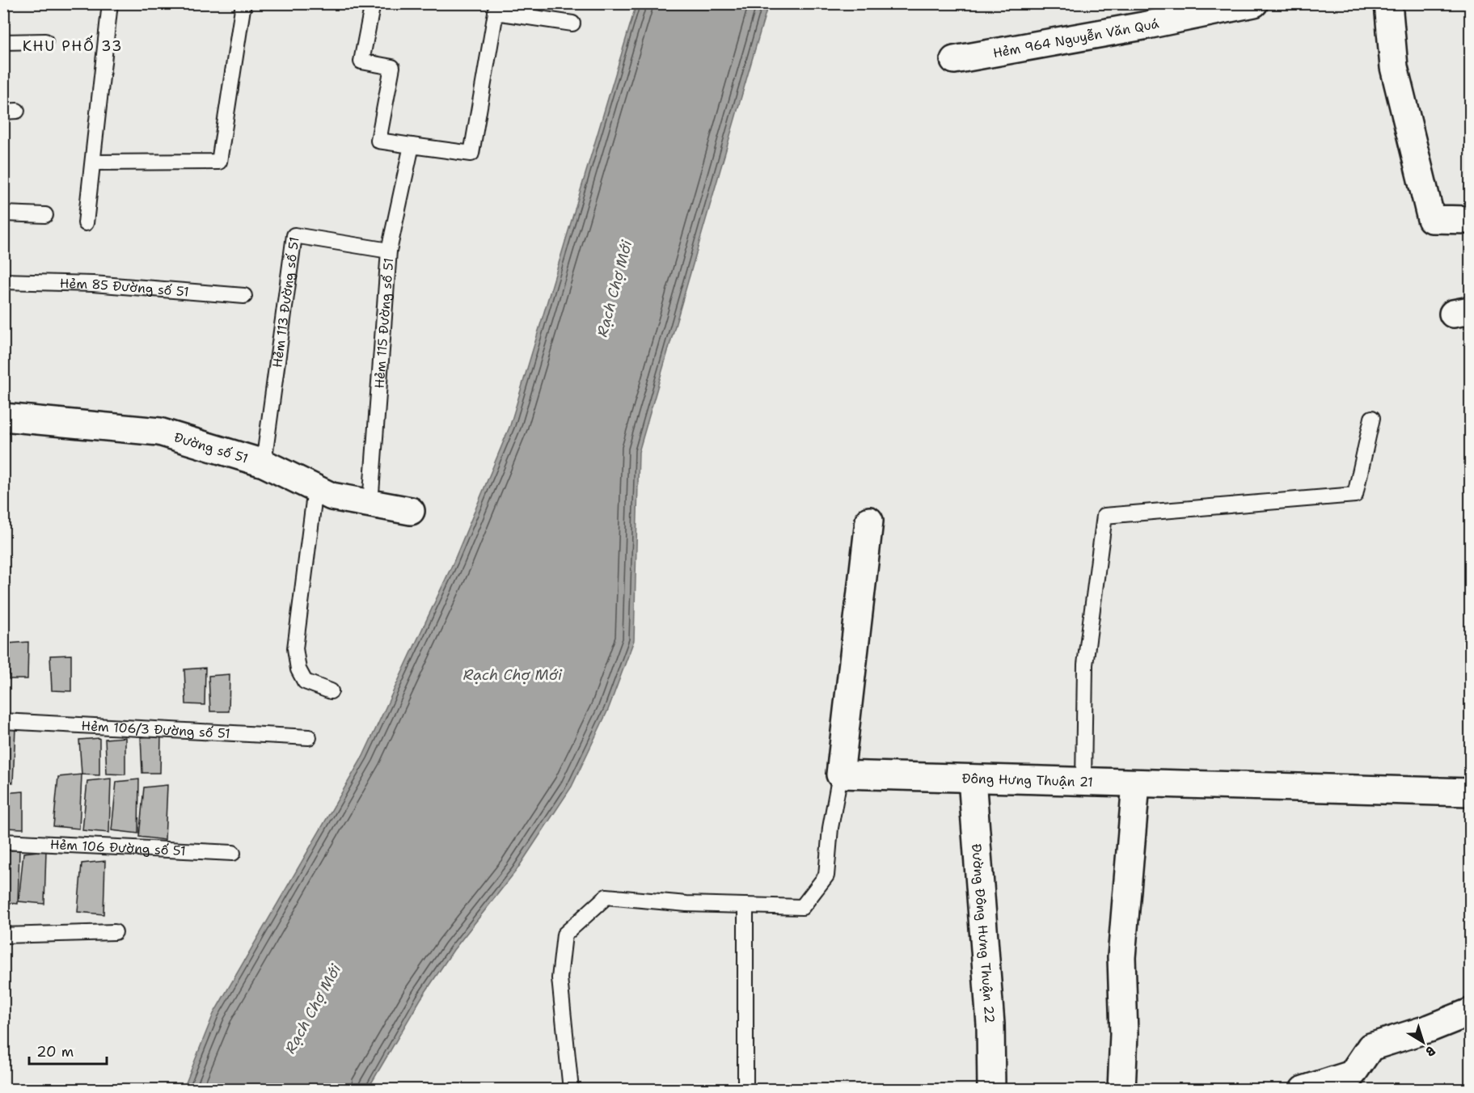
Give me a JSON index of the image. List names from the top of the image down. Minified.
{"streets":{"street":["Hẻm 964 Nguyễn Văn Quá","Đường số 51","Đông Hưng Thuận 21","Đường Đông Hưng Thuận 22"],"lane":["Hẻm 85 Đường số 51","Hẻm 113 Đường số 51","Hẻm 115 Đường số 51","Hẻm 106/3 Đường số 51","Hẻm 106 Đường số 51"]},"crossings":[["Hẻm 113 Đường số 51","Hẻm 115 Đường số 51"],["Hẻm 113 Đường số 51","Đường số 51"],["Hẻm 115 Đường số 51","Đường số 51"],["Đông Hưng Thuận 21","Đường Đông Hưng Thuận 22"]],"districts":["KHU PHỐ 33"],"water":["Rạch Chợ Mới"],"scale_bar":"20 m","north":"bottom right"}
